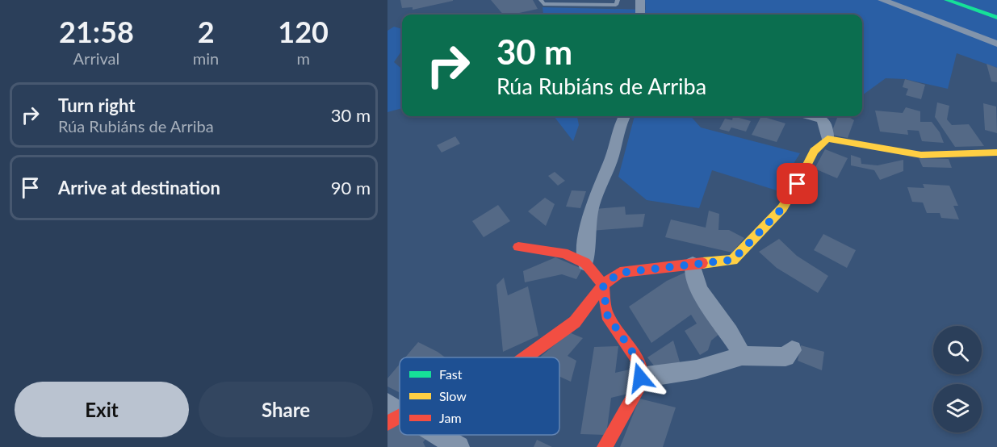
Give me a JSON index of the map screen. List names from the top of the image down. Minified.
{"legend":["Fast","Slow","Jam"],"page":{"eta":["21:58","Arrival","2","min","120","m"],"turn":["30 m","Rúa Rubiáns de Arriba"],"list":[{"name":"Turn right","note":"Rúa Rubiáns de Arriba","value":"30 m"},{"name":"Arrive at destination","value":"90 m"}],"buttons":["Exit","Share"]}}
